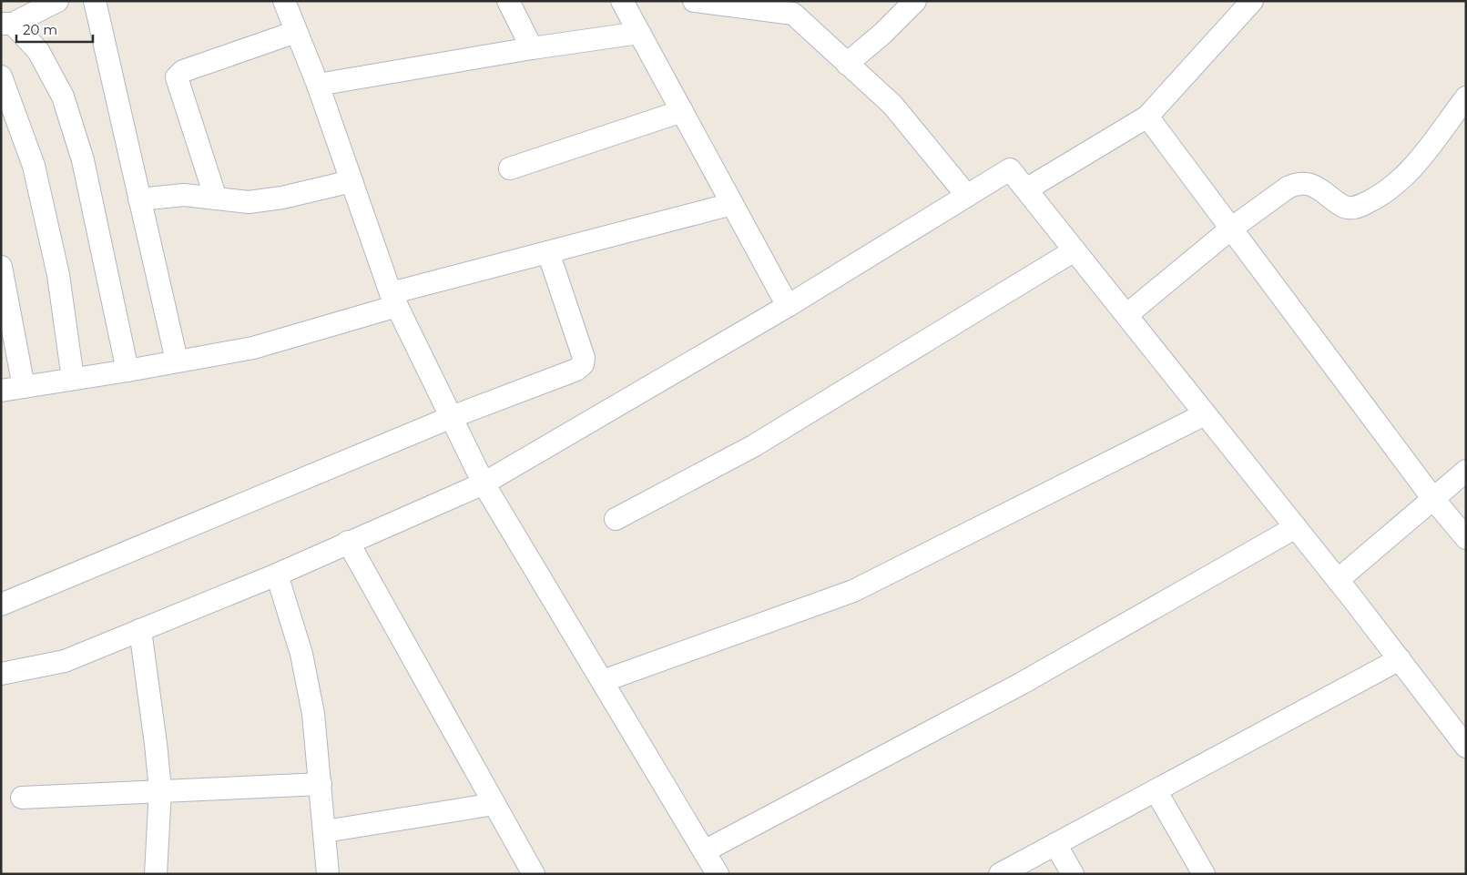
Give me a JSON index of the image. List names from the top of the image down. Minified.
{"scale_bar":"20 m"}
